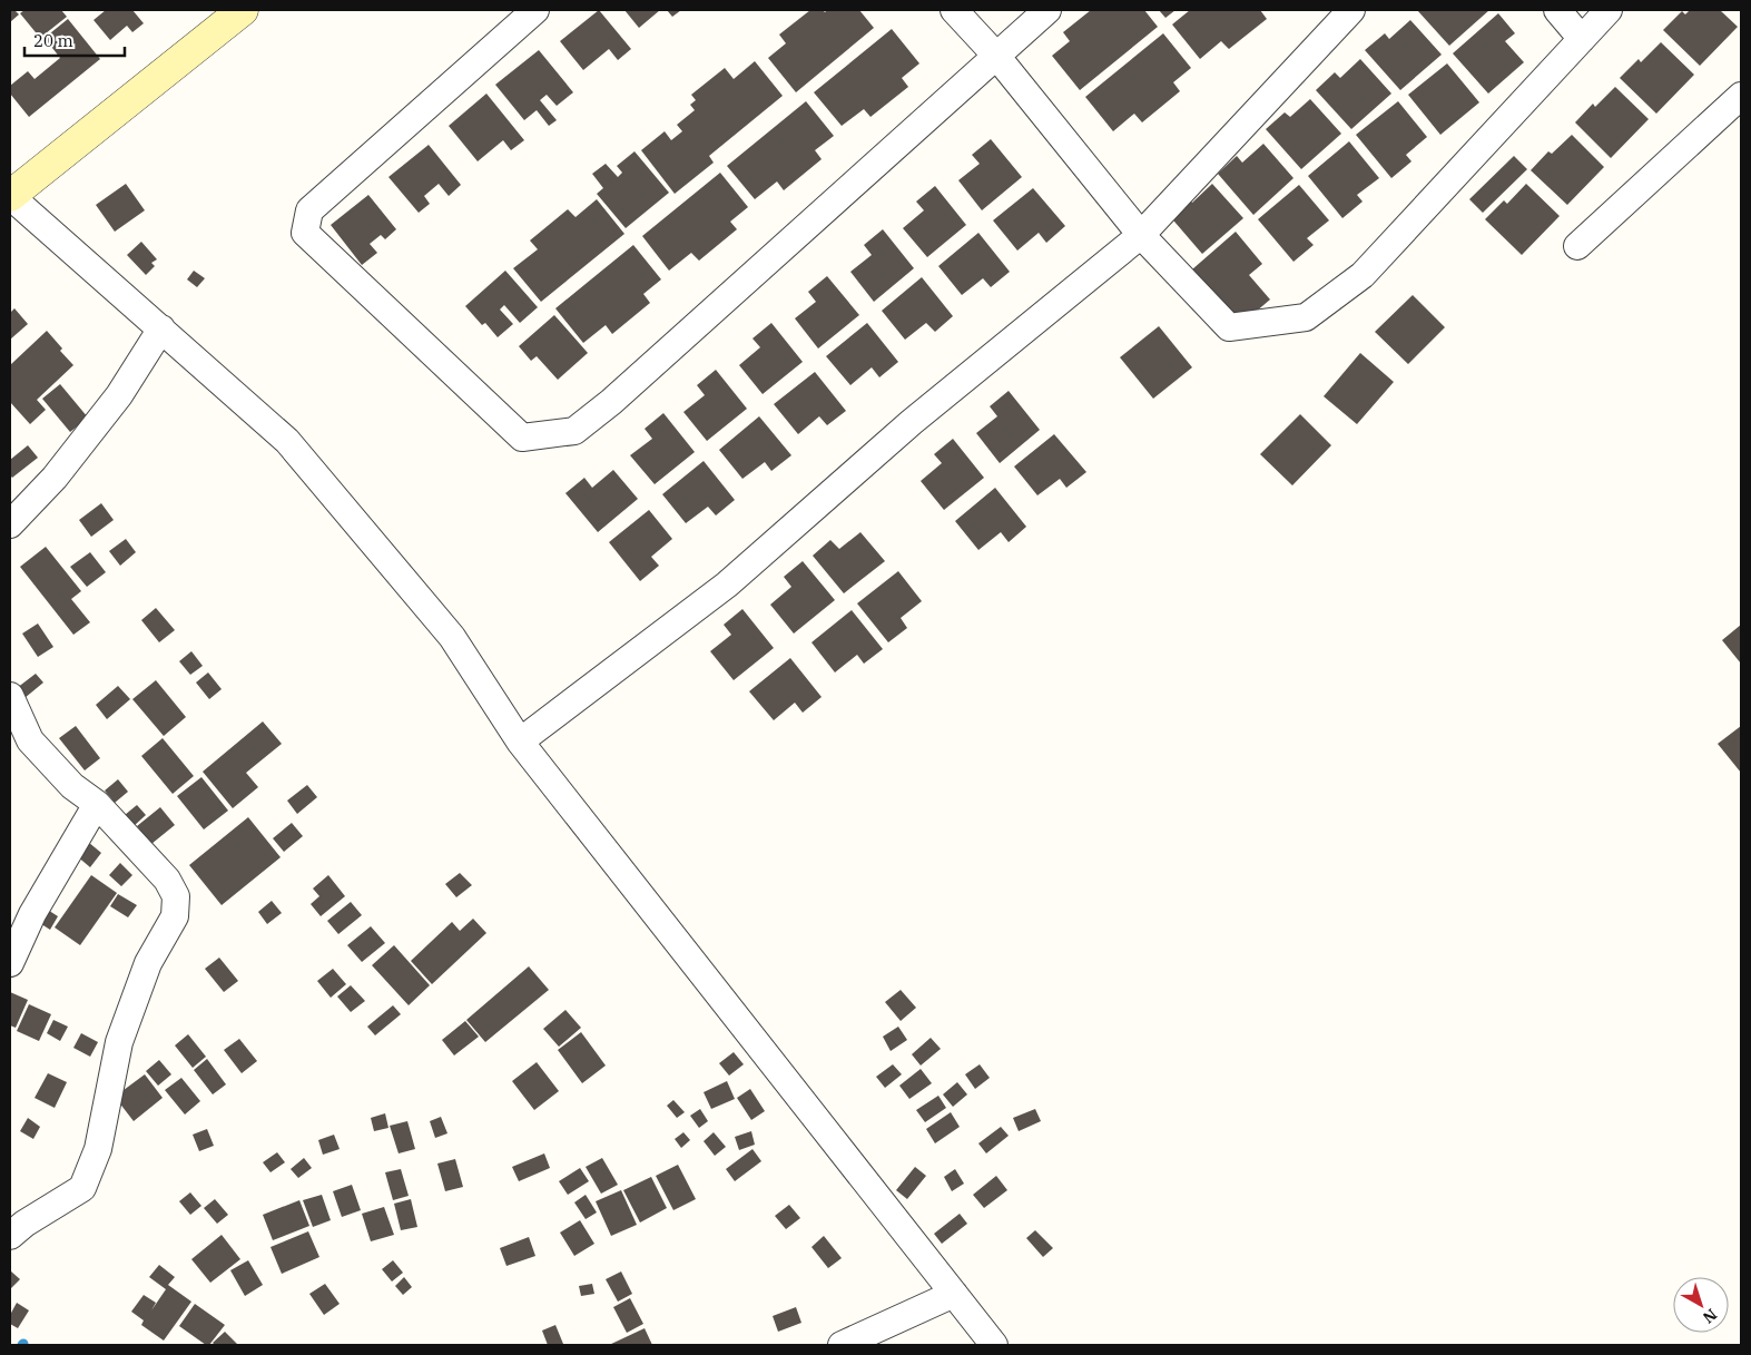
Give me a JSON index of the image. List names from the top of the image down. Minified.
{"scale_bar":"20 m","north":"bottom right"}
